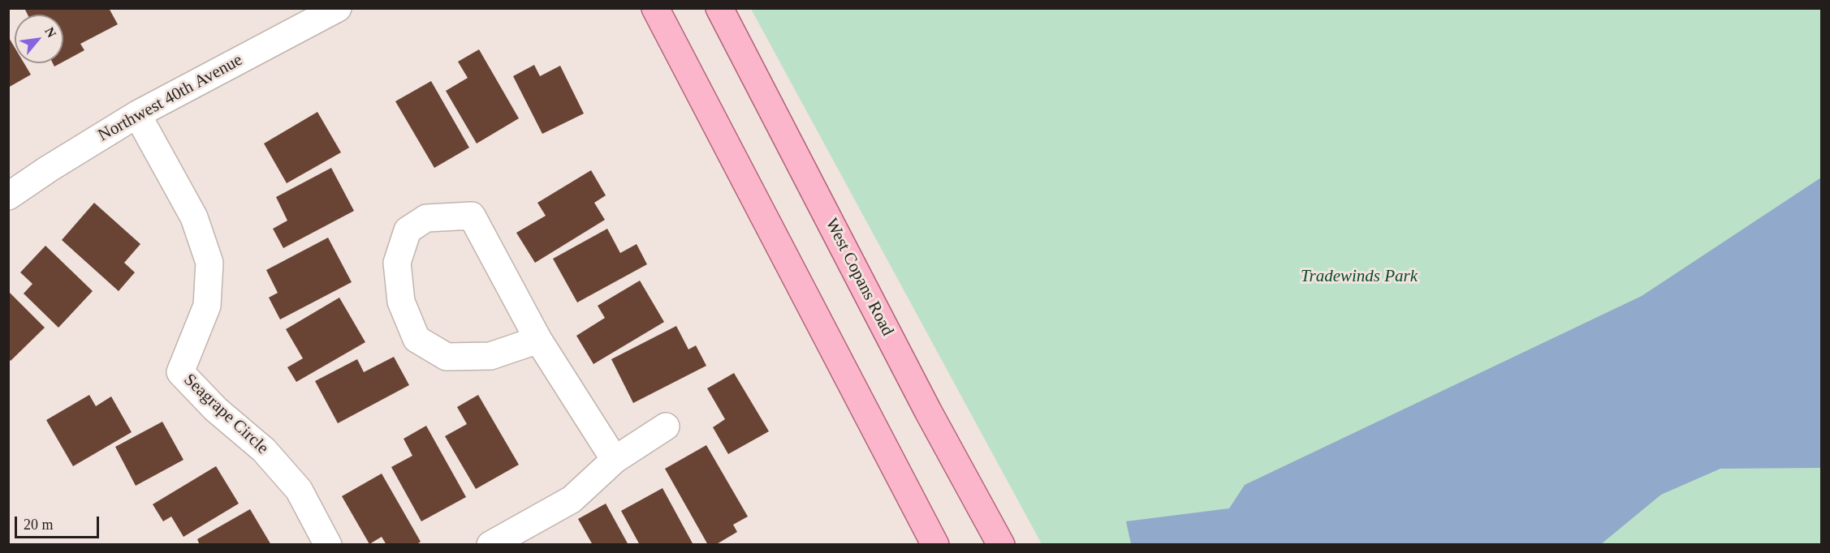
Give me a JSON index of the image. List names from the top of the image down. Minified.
{"streets":{"main road":["West Copans Road"],"street":["Northwest 40th Avenue","Seagrape Circle"]},"crossings":[["Northwest 40th Avenue","Seagrape Circle"]],"parks":["Tradewinds Park"],"scale_bar":"20 m","north":"top right"}
